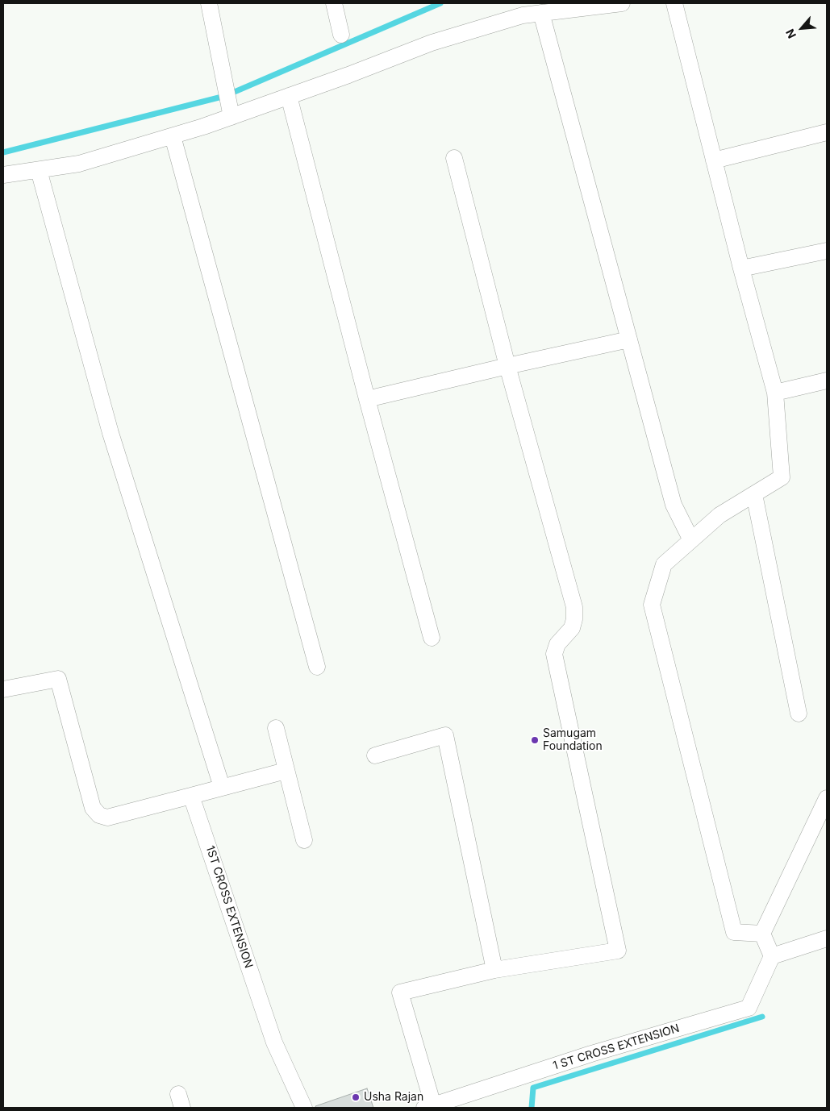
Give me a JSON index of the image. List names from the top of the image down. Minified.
{"streets":{"street":["1ST CROSS EXTENSION","1 ST CROSS EXTENSION"]},"places":["Samugam Foundation","Usha Rajan"],"north":"bottom left"}
